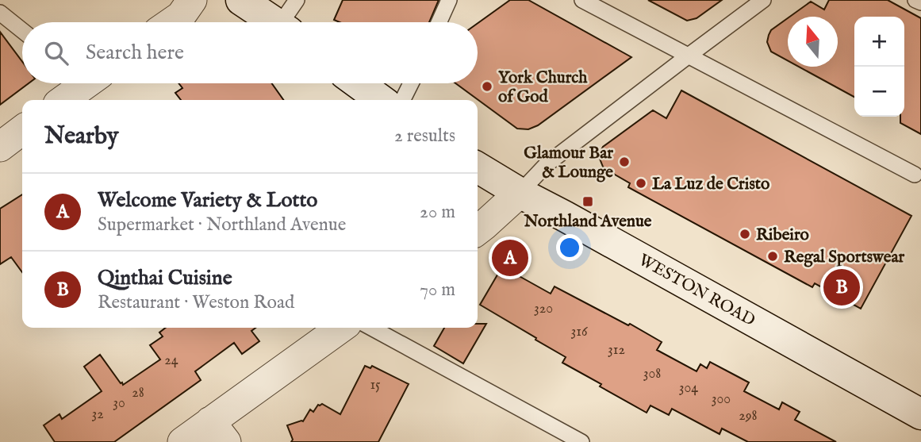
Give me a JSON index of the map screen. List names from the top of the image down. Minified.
{"streets":{"main road":["WESTON ROAD"]},"places":{"other":["York Church of God","Glamour Bar & Lounge","La Luz de Cristo","Ribeiro","Regal Sportswear"],"transit":["Northland Avenue"]},"house_numbers":["320","316","312","24","308","15","304","28","300","30","32","298"],"north":"top","page":{"map_buttons":["+","−"],"search":"Search here","heading":["Nearby","2 results"],"list":[{"mark":"A","name":"Welcome Variety & Lotto","note":"Supermarket · Northland Avenue","value":"20 m"},{"mark":"B","name":"Qinthai Cuisine","note":"Restaurant · Weston Road","value":"70 m"}],"pins":["A","B"]}}
